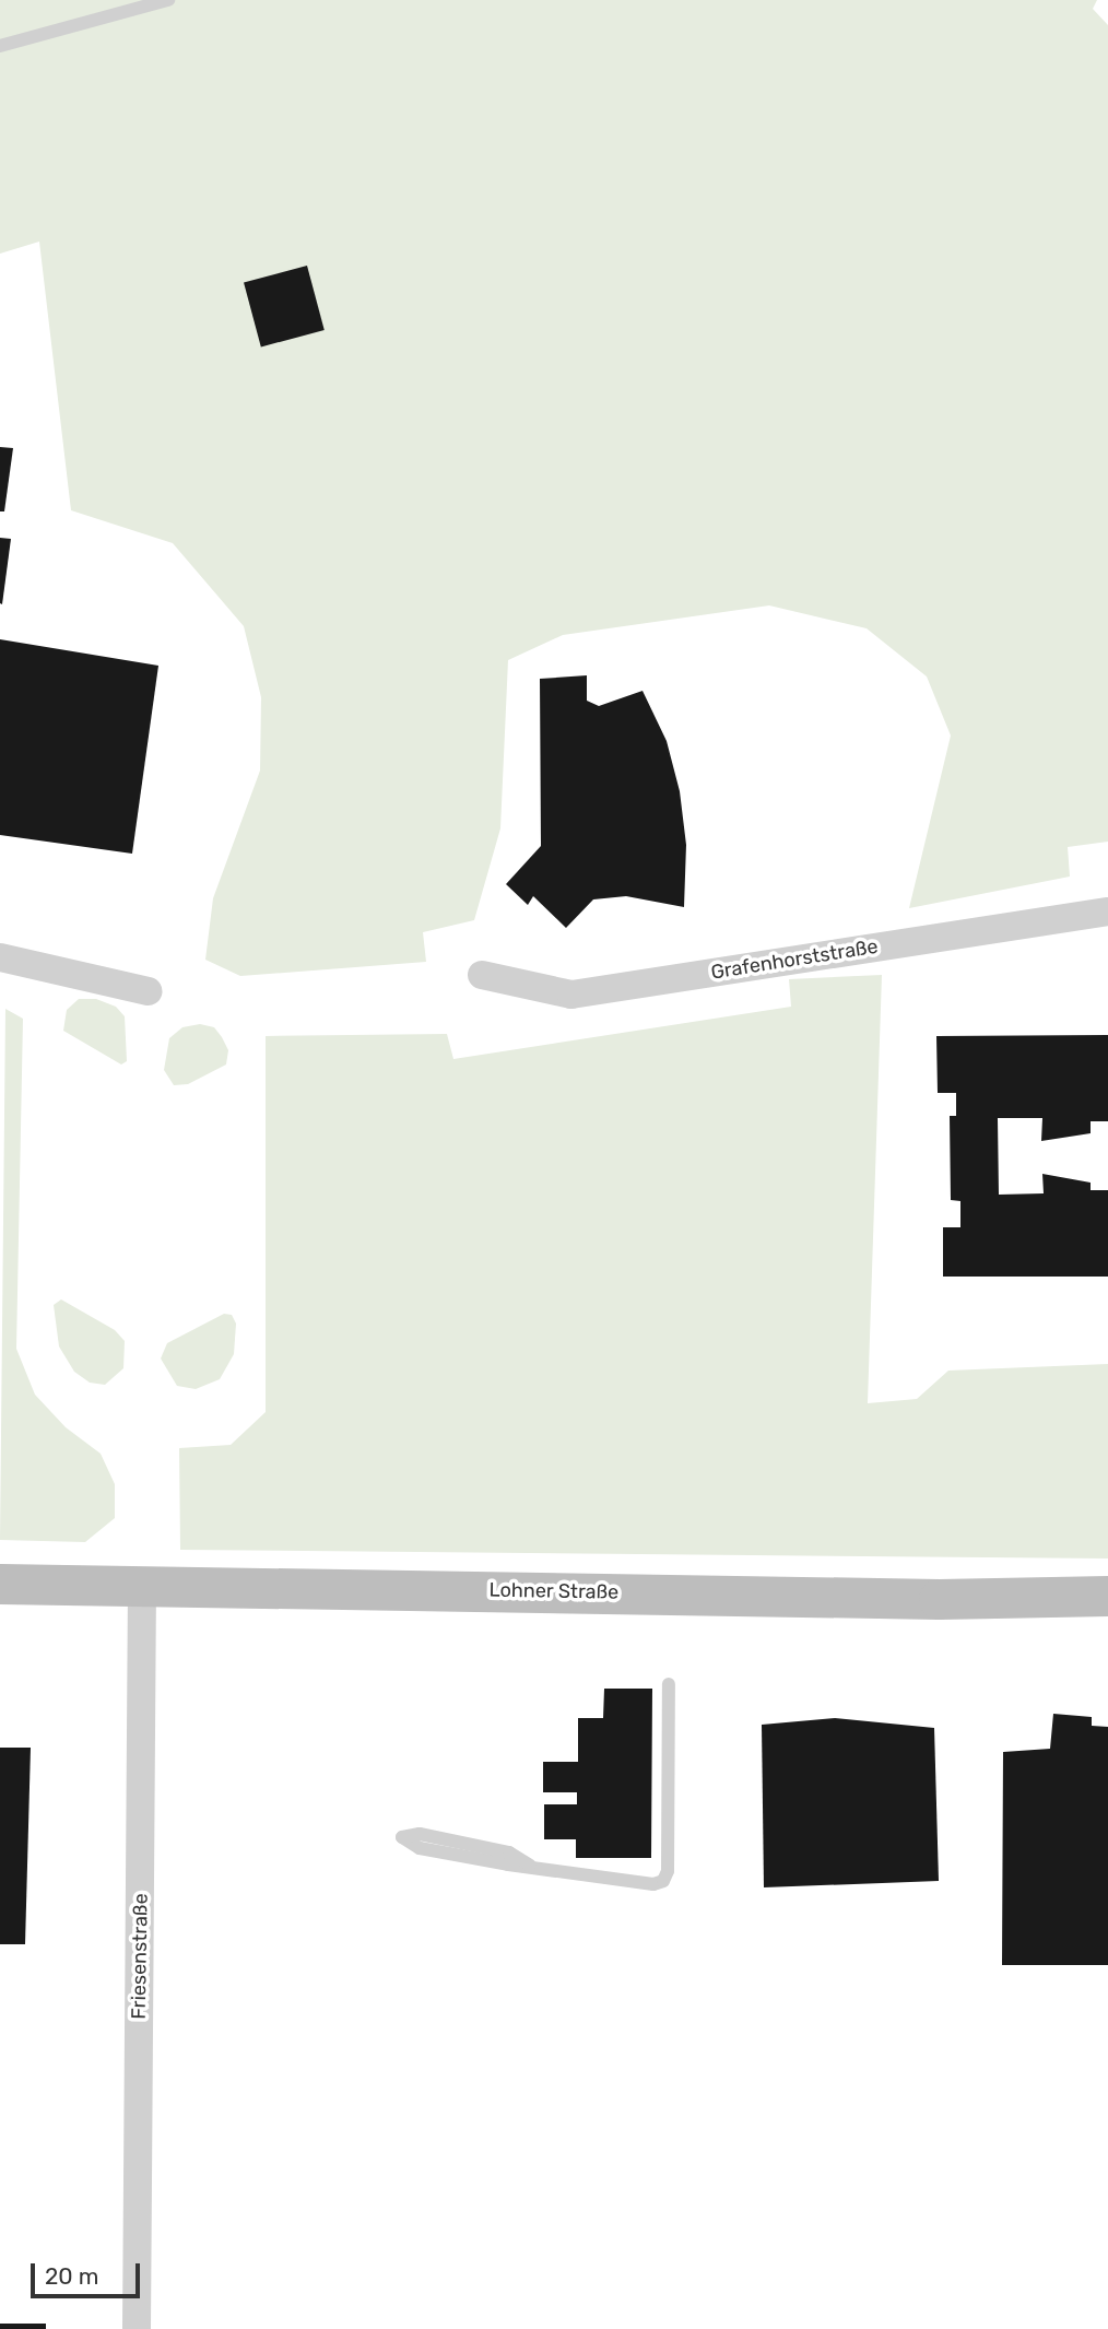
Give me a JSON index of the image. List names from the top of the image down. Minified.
{"streets":{"main road":["Lohner Straße"],"street":["Grafenhorststraße","Friesenstraße"]},"crossings":[["Lohner Straße","Friesenstraße"]],"scale_bar":"20 m"}
